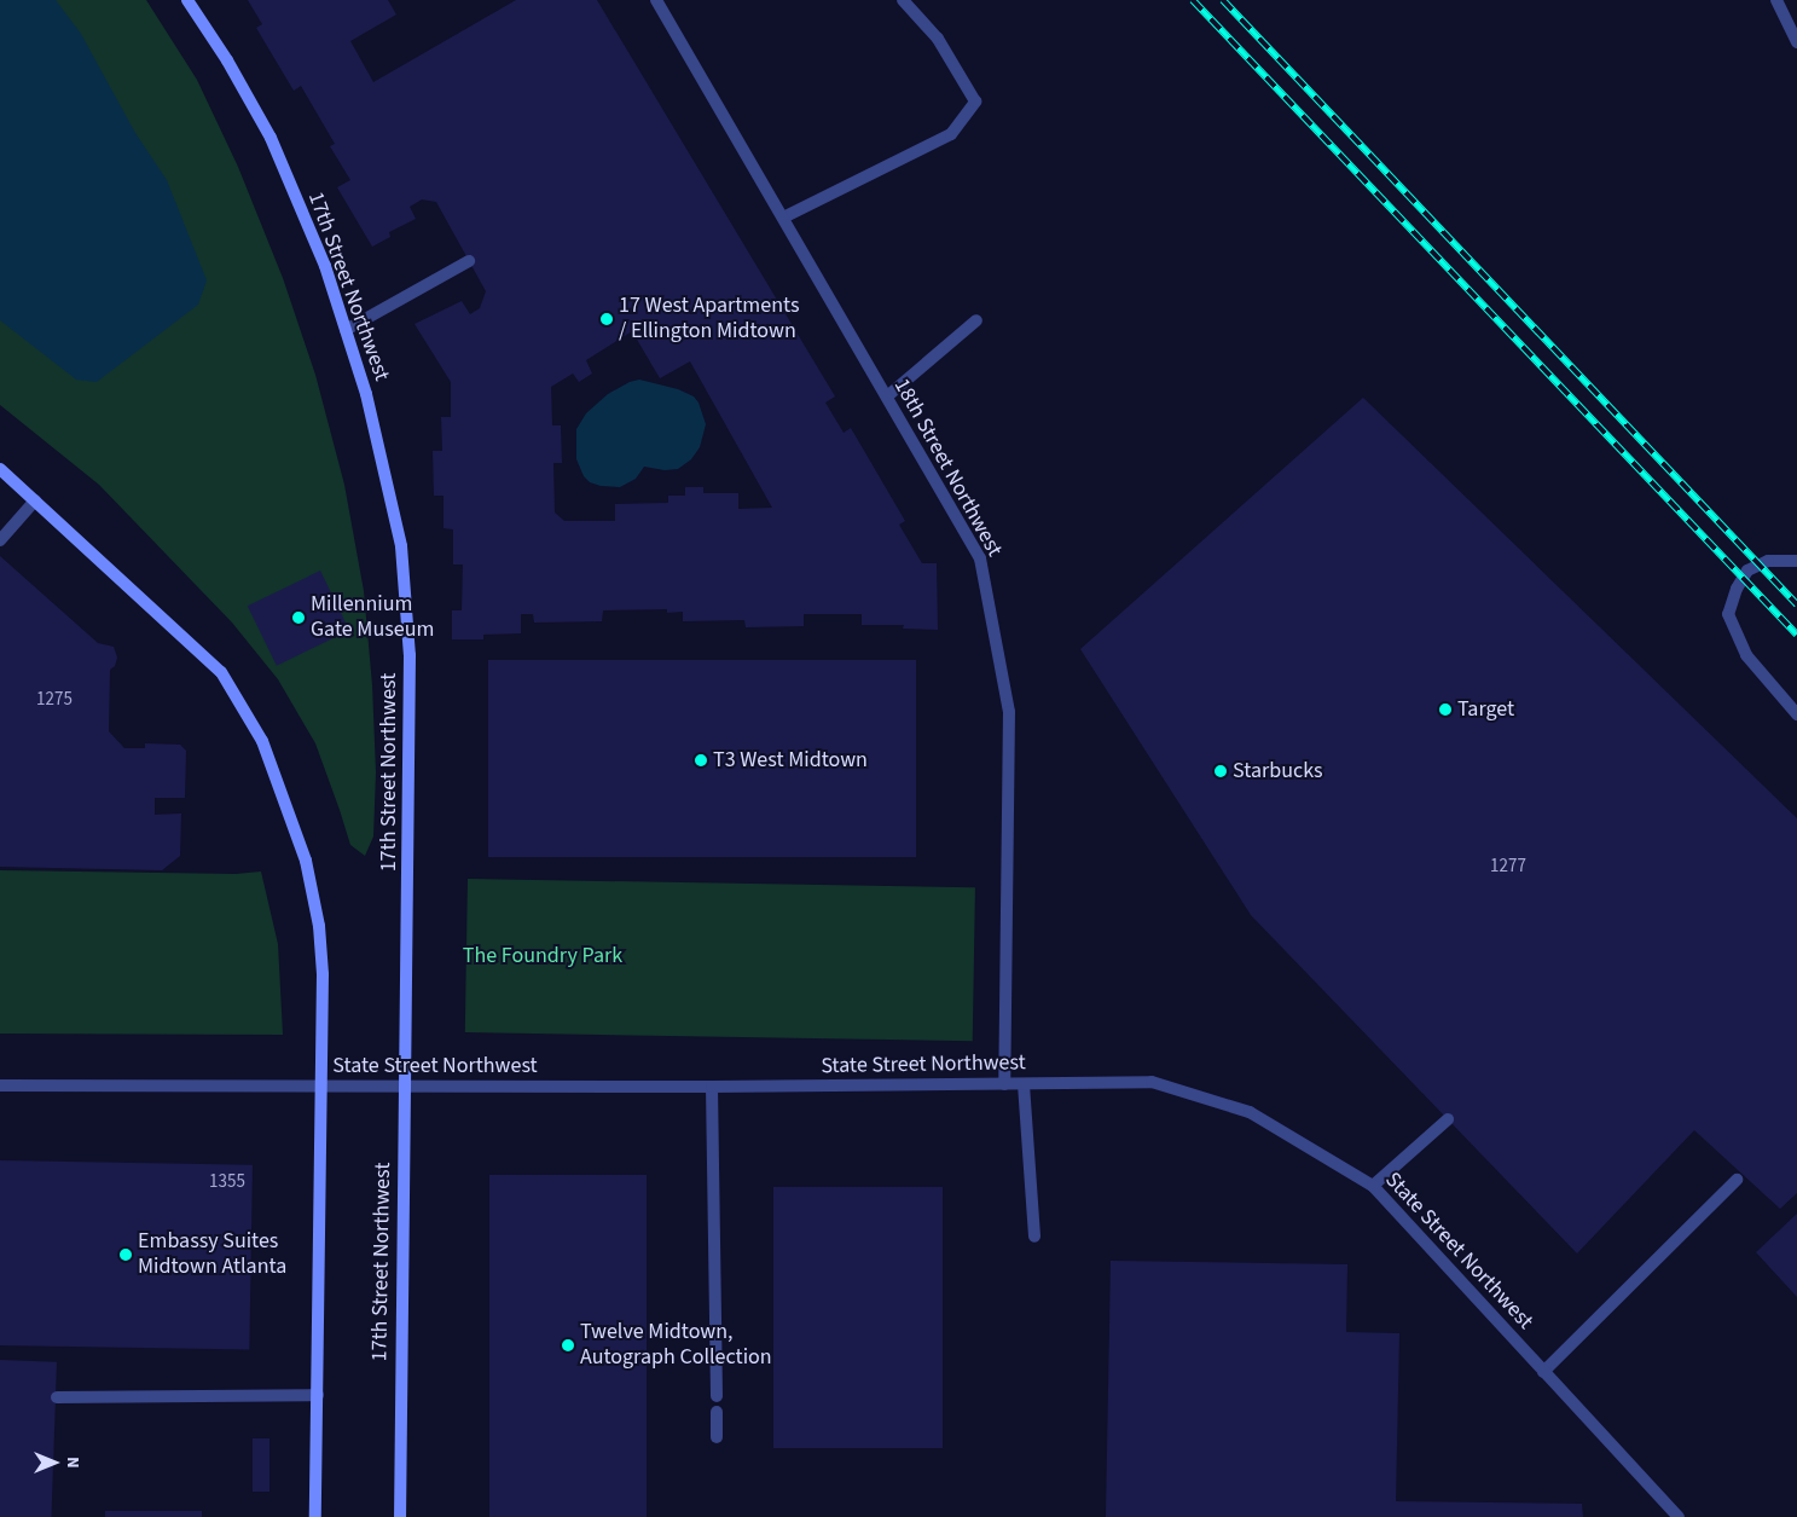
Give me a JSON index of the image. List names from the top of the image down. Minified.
{"streets":{"main road":["17th Street Northwest"],"street":["18th Street Northwest","State Street Northwest"]},"crossings":[["17th Street Northwest","State Street Northwest"],["18th Street Northwest","State Street Northwest"]],"parks":["The Foundry Park"],"places":["17 West Apartments / Ellington Midtown","Millennium Gate Museum","Target","T3 West Midtown","Starbucks","Embassy Suites Midtown Atlanta","Twelve Midtown, Autograph Collection"],"house_numbers":["1275","1277","1355"],"north":"right"}
